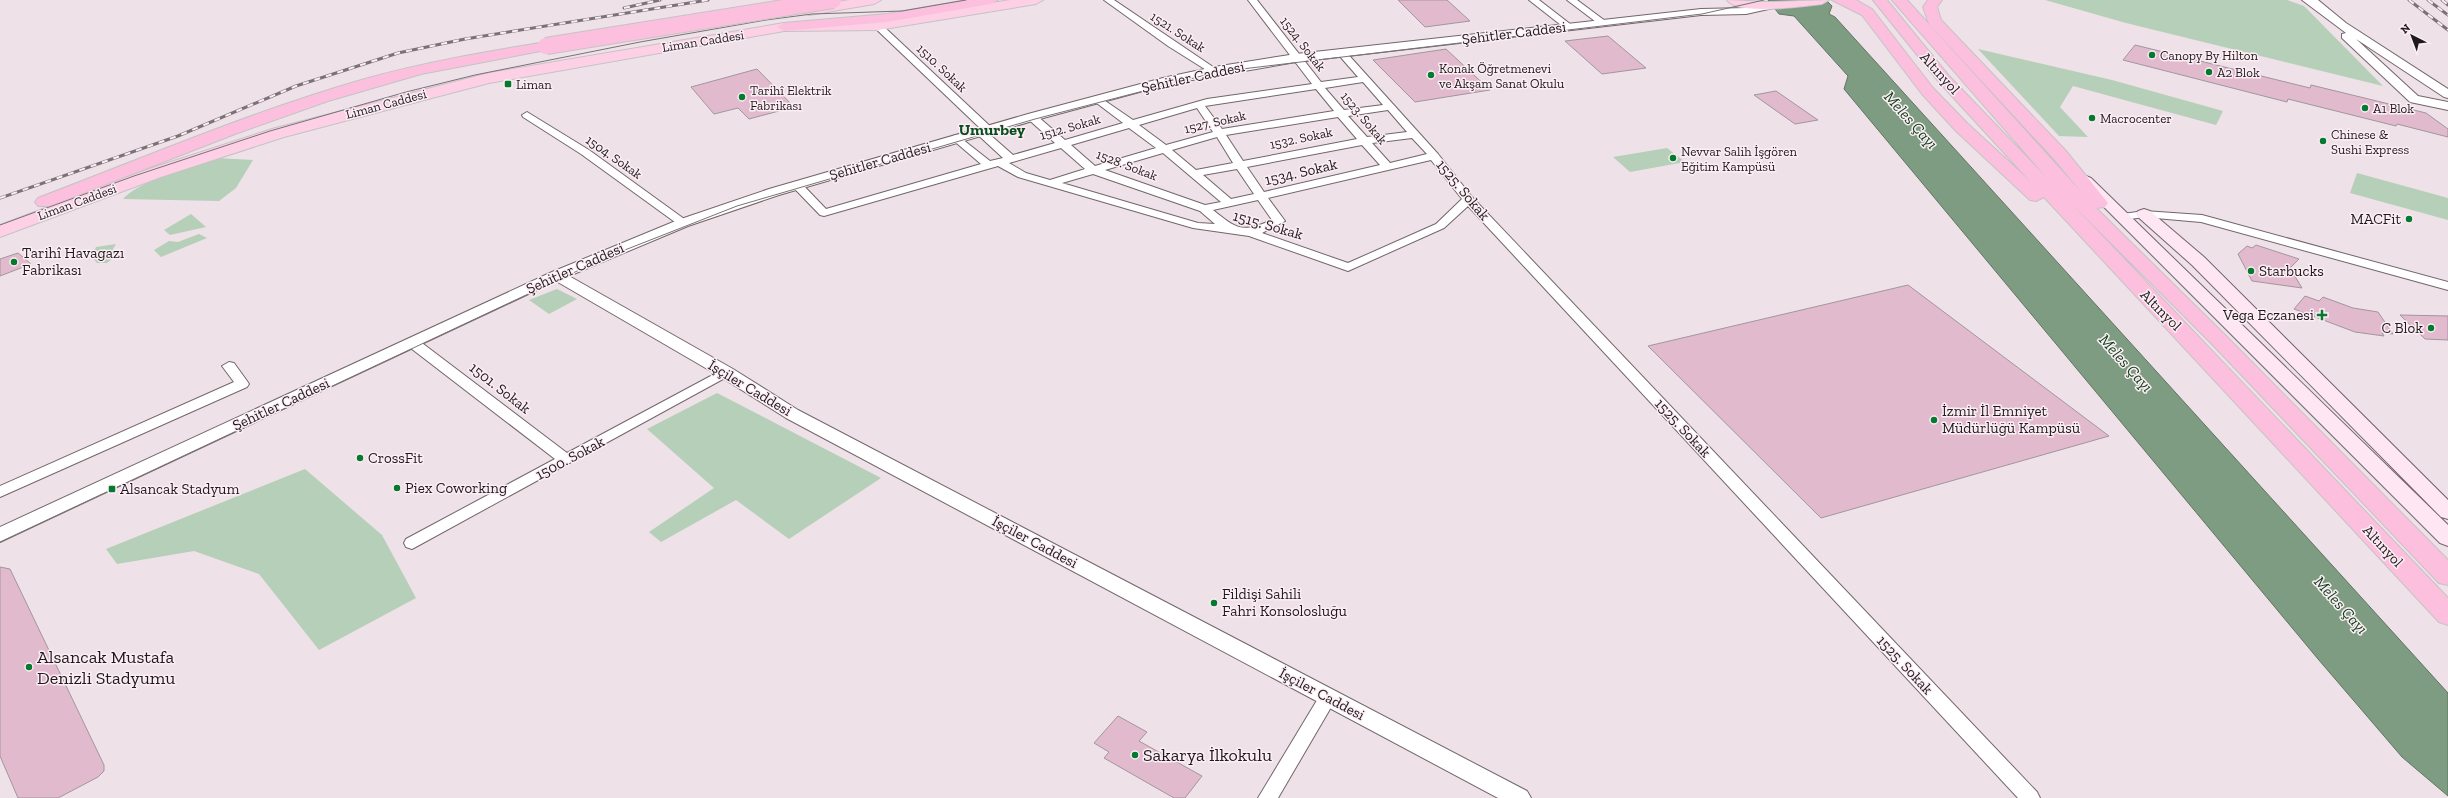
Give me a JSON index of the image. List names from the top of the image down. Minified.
{"streets":{"highway":["Altınyol"],"main road":["Şehitler Caddesi","Liman Caddesi"],"street":["1521. Sokak","1524. Sokak","1510. Sokak","1523. Sokak","1527. Sokak","1512. Sokak","1532. Sokak","1504. Sokak","1528. Sokak","1534. Sokak","1525. Sokak","1515. Sokak","1501. Sokak","İşçiler Caddesi","1500. Sokak"]},"crossings":[["1521. Sokak","Şehitler Caddesi"],["Şehitler Caddesi","1524. Sokak"],["Şehitler Caddesi","1510. Sokak"],["Şehitler Caddesi","1512. Sokak"],["Şehitler Caddesi","1504. Sokak"],["Şehitler Caddesi","1528. Sokak"],["Şehitler Caddesi","1525. Sokak"],["Şehitler Caddesi","1515. Sokak"],["Şehitler Caddesi","1501. Sokak"],["Şehitler Caddesi","İşçiler Caddesi"],["Liman Caddesi","1510. Sokak"],["1524. Sokak","1523. Sokak"],["1524. Sokak","1512. Sokak"],["1510. Sokak","1512. Sokak"],["1523. Sokak","1527. Sokak"],["1523. Sokak","1512. Sokak"],["1523. Sokak","1532. Sokak"],["1523. Sokak","1534. Sokak"],["1527. Sokak","1528. Sokak"],["1527. Sokak","1525. Sokak"],["1527. Sokak","1515. Sokak"],["1512. Sokak","1528. Sokak"],["1512. Sokak","1525. Sokak"],["1512. Sokak","1515. Sokak"],["1532. Sokak","1525. Sokak"],["1528. Sokak","1534. Sokak"],["1534. Sokak","1525. Sokak"],["1525. Sokak","1515. Sokak"],["1501. Sokak","1500. Sokak"],["İşçiler Caddesi","1500. Sokak"]],"districts":["Umurbey"],"water":["Meles Çayı"],"places":{"other":["Canopy By Hilton","A2 Blok","Konak Öğretmenevi ve Akşam Sanat Okulu","Tarihî Elektrik Fabrikası","A1 Blok","Macrocenter","Chinese & Sushi Express","Nevvar Salih İşgören Eğitim Kampüsü","MACFit","Tarihî Havagazı Fabrikası","Starbucks","C Blok","İzmir İl Emniyet Müdürlüğü Kampüsü","CrossFit","Piex Coworking","Fildişi Sahili Fahri Konsolosluğu","Alsancak Mustafa Denizli Stadyumu","Sakarya İlkokulu"],"transit":["Liman","Alsancak Stadyum"],"health":["Vega Eczanesi"]},"north":"top left"}
